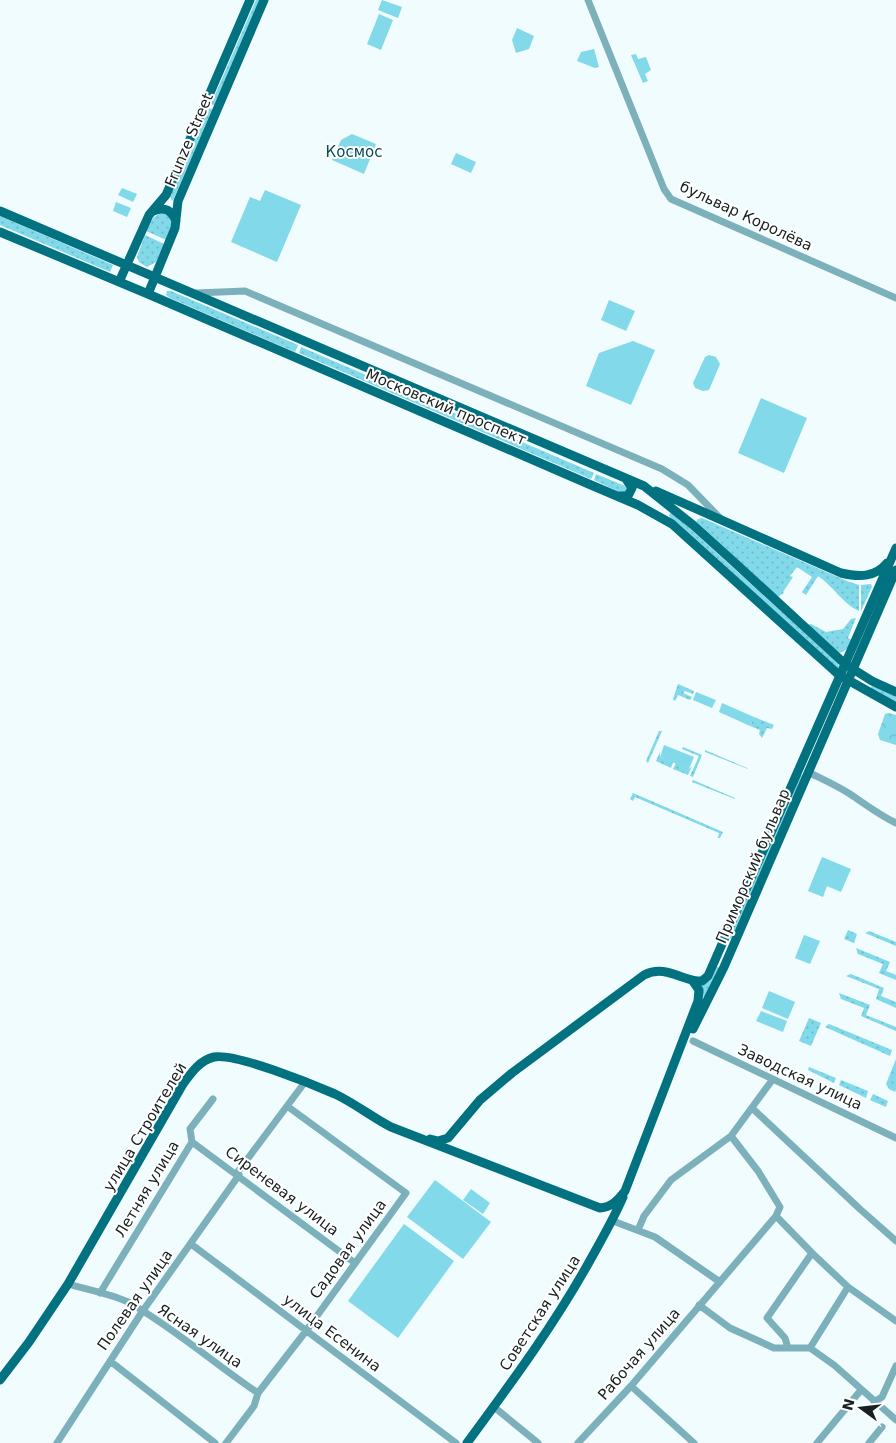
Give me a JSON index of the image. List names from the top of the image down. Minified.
{"streets":{"main road":["Frunze Street","Московский проспект","Приморский бульвар","улица Строителей","Советская улица"],"street":["бульвар Королёва","Заводская улица","Летняя улица","Сиреневая улица","Садовая улица","Полевая улица","улица Есенина","Ясная улица","Рабочая улица"]},"crossings":[["Frunze Street","Московский проспект"],["Московский проспект","Приморский бульвар"],["Приморский бульвар","Советская улица"],["улица Строителей","Полевая улица"],["улица Строителей","Ясная улица"],["Летняя улица","Сиреневая улица"],["Летняя улица","Ясная улица"],["Сиреневая улица","Садовая улица"],["Сиреневая улица","Полевая улица"],["Садовая улица","Полевая улица"],["Садовая улица","улица Есенина"],["Садовая улица","Ясная улица"],["Полевая улица","улица Есенина"],["Полевая улица","Ясная улица"]],"parks":["Космос"],"north":"left"}
